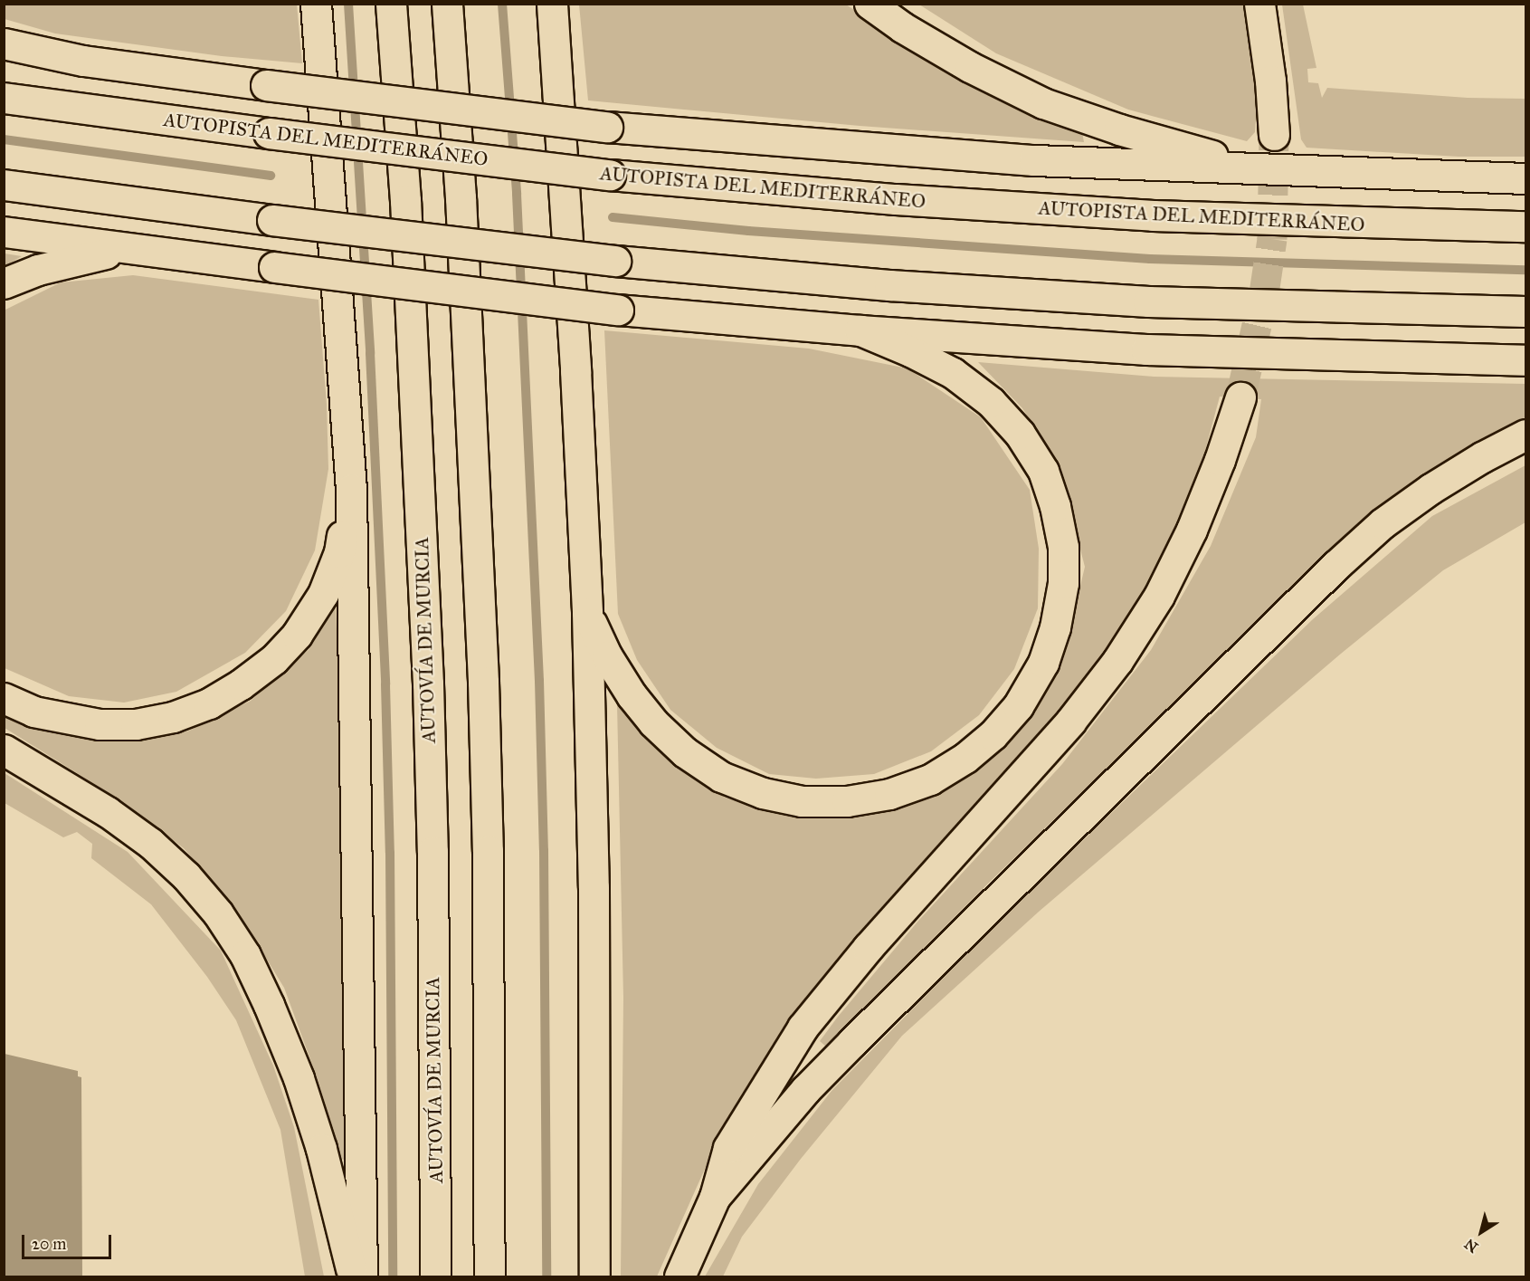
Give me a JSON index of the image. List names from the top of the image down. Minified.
{"streets":{"highway":["AUTOPISTA DEL MEDITERRÁNEO","AUTOVÍA DE MURCIA"]},"scale_bar":"20 m","north":"bottom left"}
